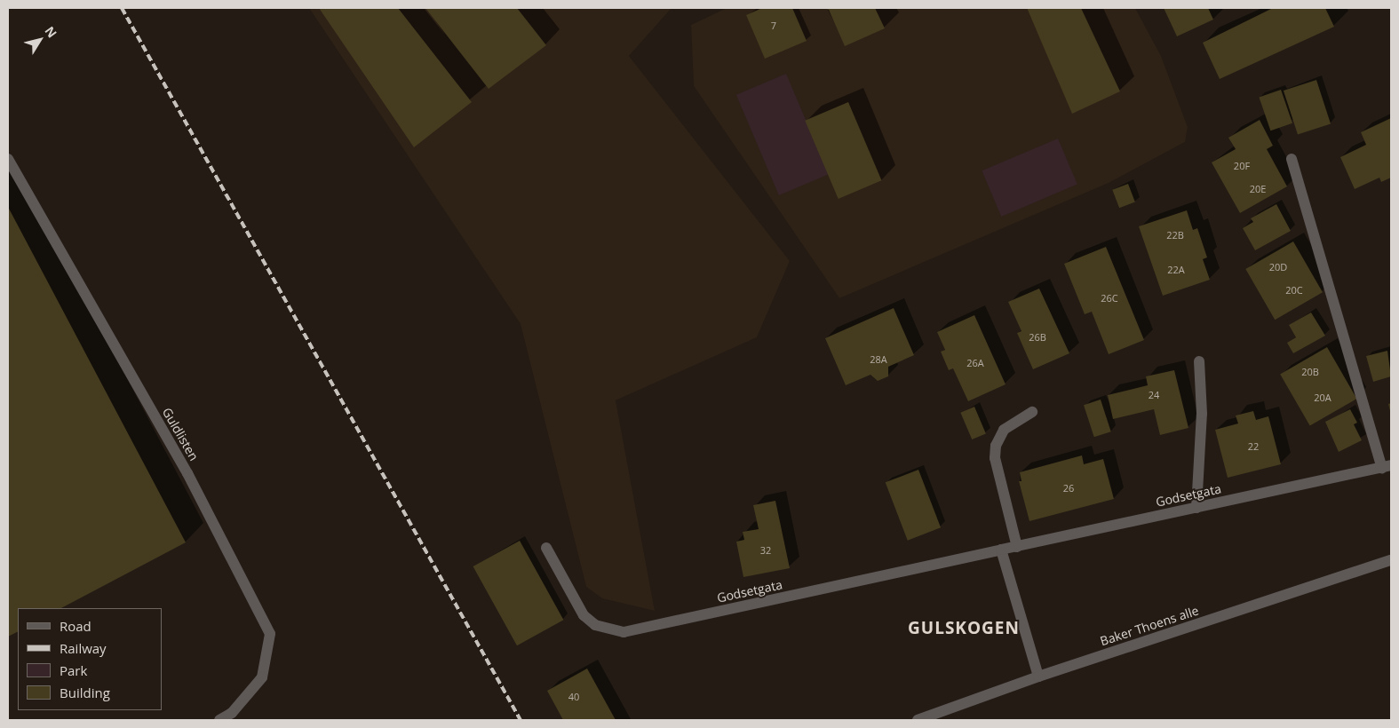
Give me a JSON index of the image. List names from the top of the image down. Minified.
{"streets":{"street":["Guldlisten","Godsetgata","Baker Thoens alle"]},"districts":["GULSKOGEN"],"house_numbers":["7","20F","20E","22B","20D","22A","20C","26C","26B","28A","26A","20B","24","20A","22","26","32","40"],"legend":["Road","Railway","Park","Building"],"north":"top right"}
